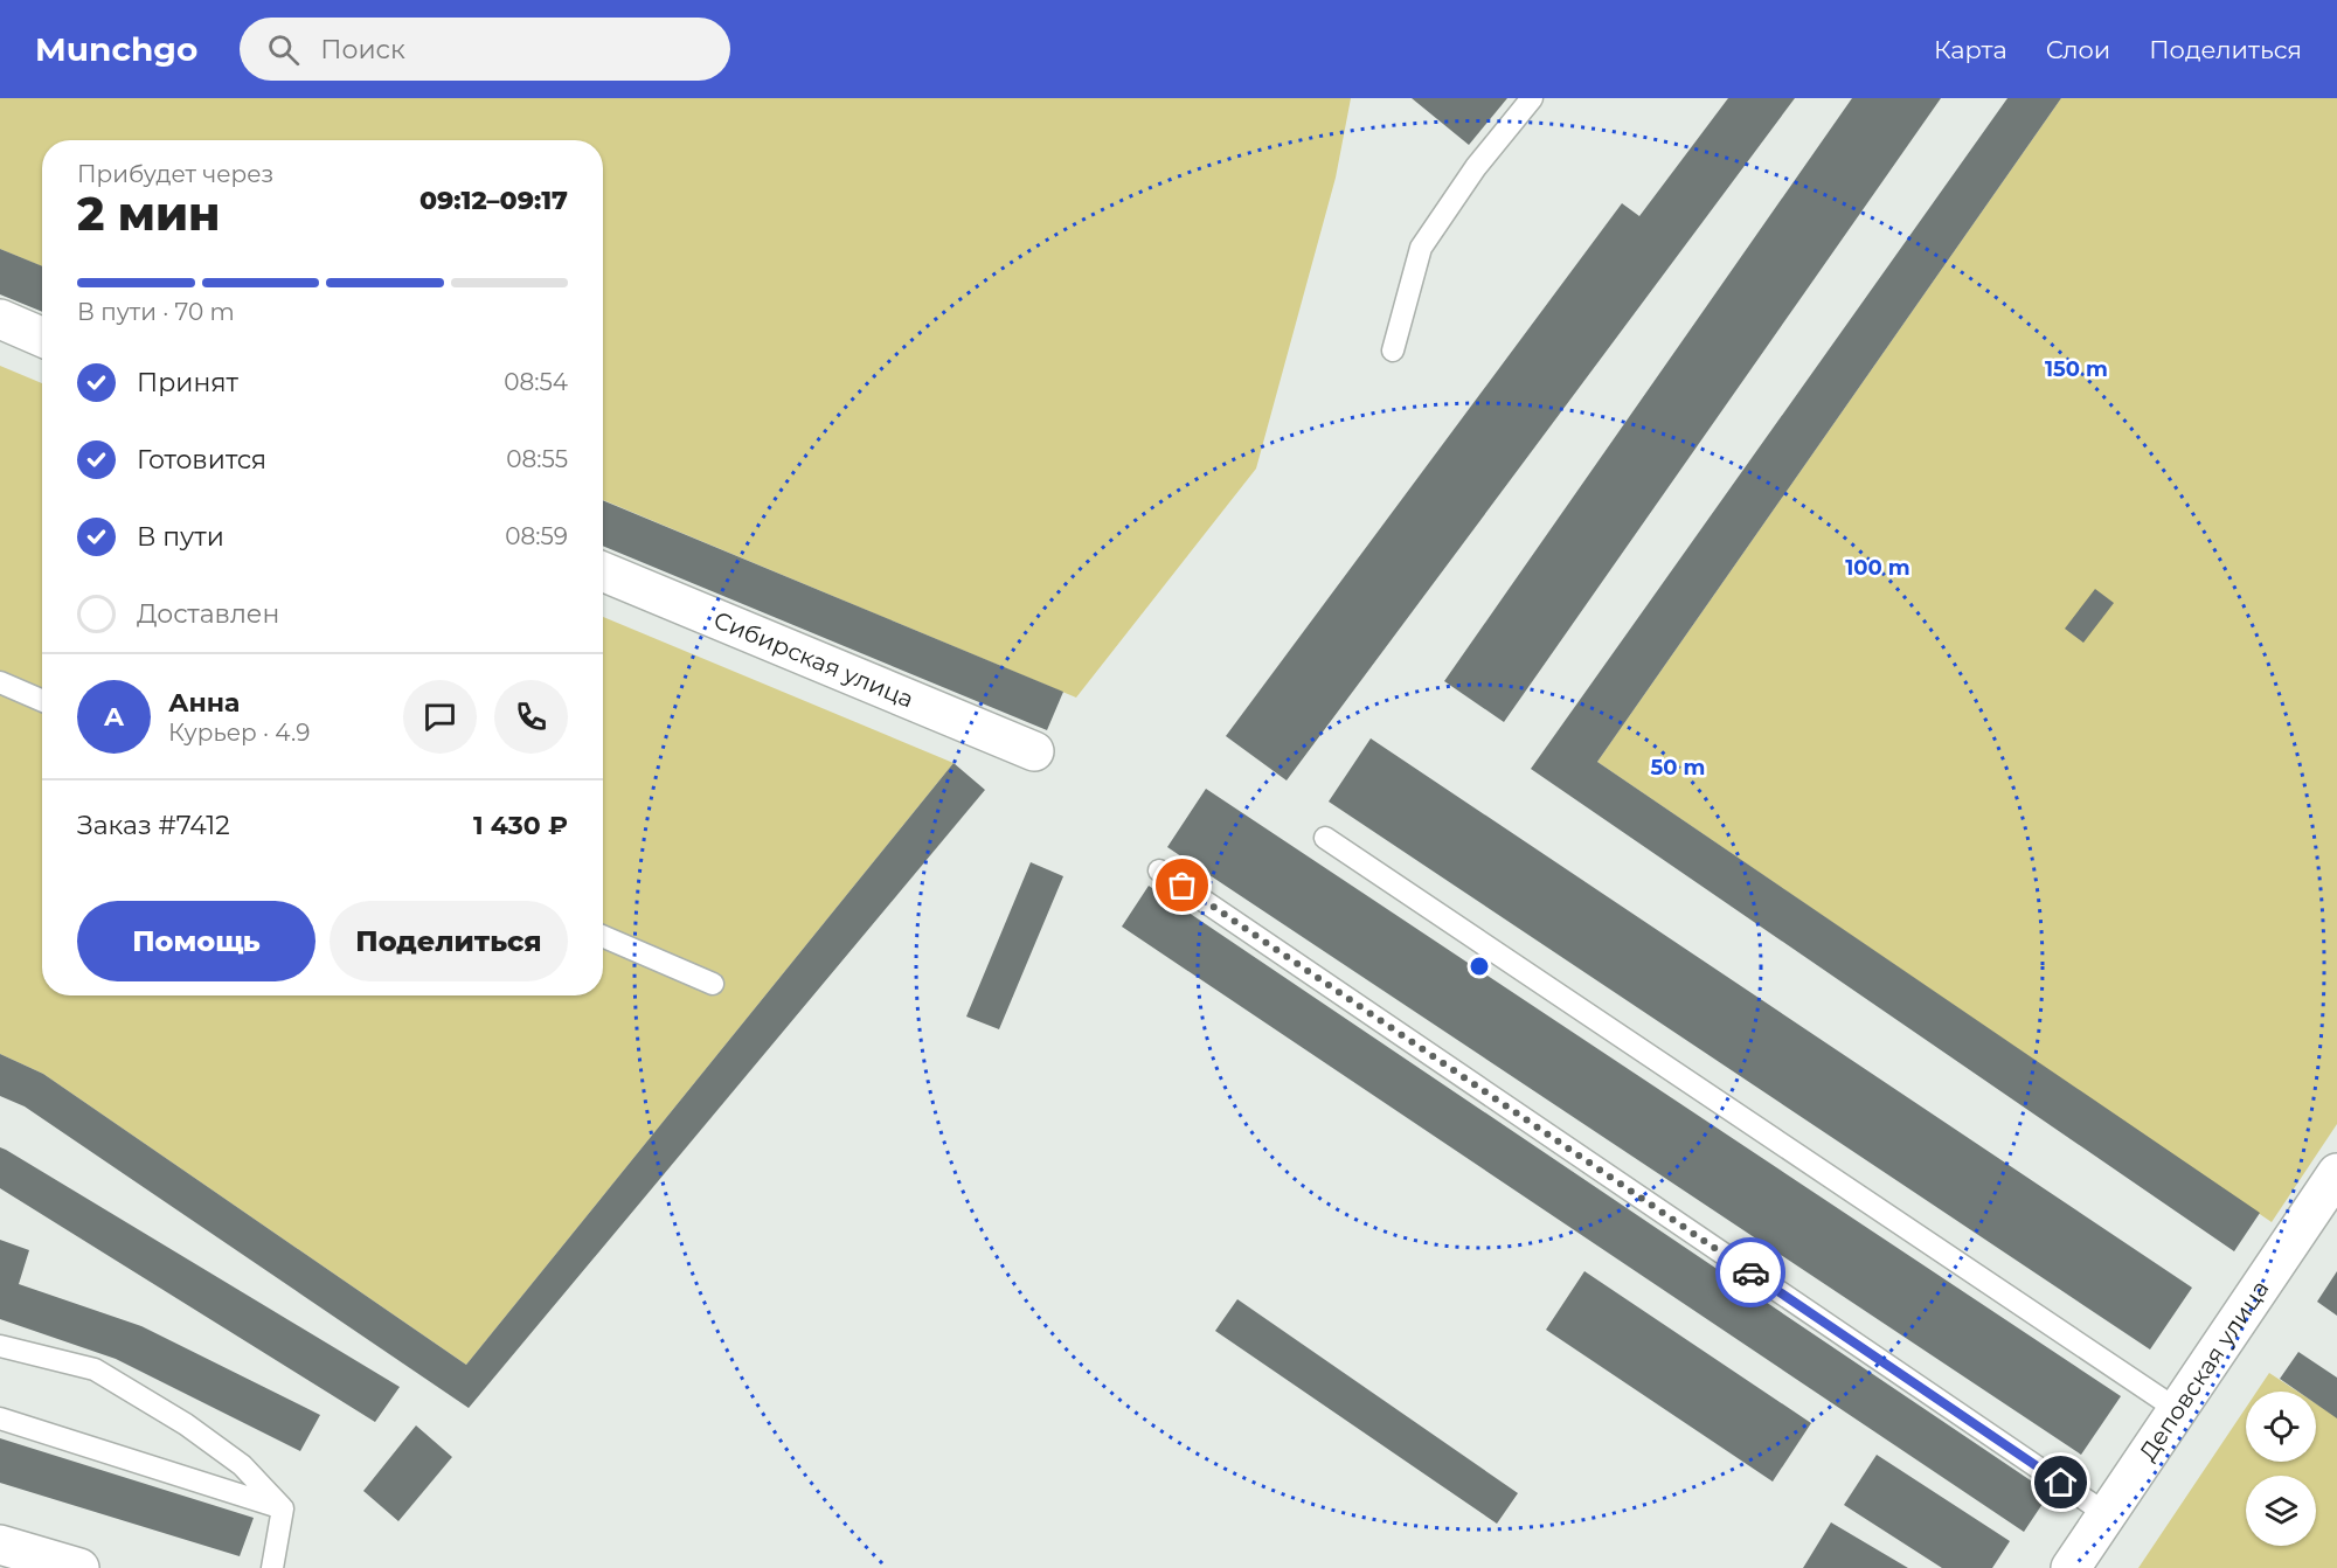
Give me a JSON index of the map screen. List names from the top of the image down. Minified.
{"streets":{"street":["Сибирская улица","Деповская улица"]},"page":{"header":"Munchgo","search":"Поиск","nav":["Карта","Слои","Поделиться"],"heading":["2 мин","Прибудет через","09:12–09:17"],"panel":["Анна","Курьер · 4.9","Заказ #7412","1 430 ₽"],"bar":"В пути · 70 m","list":[["Принят","08:54"],["Готовится","08:55"],["В пути","08:59"],"Доставлен"],"round":"А","buttons":["Помощь","Поделиться"]},"rings":["150 m","100 m","50 m"]}
